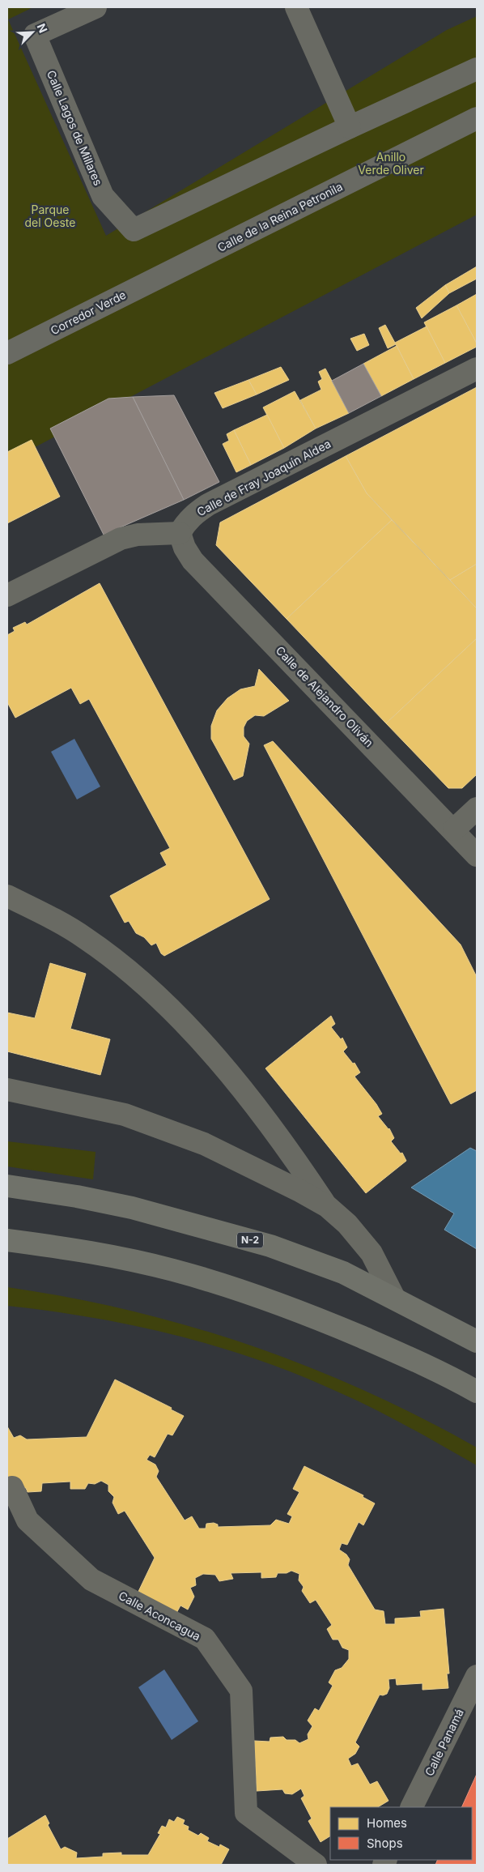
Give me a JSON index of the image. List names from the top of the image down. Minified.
{"streets":{"highway":["N-2"],"street":["Calle Lagos de Millares","Calle de la Reina Petronila","Corredor Verde","Calle de Fray Joaquín Aldea","Calle de Alejandro Oliván","Calle Aconcagua","Calle Panamá"]},"crossings":[["Calle de la Reina Petronila","Corredor Verde"],["Calle de Fray Joaquín Aldea","Calle de Alejandro Oliván"]],"parks":["Anillo Verde Oliver","Parque del Oeste"],"legend":["Homes","Shops"],"north":"top right"}
